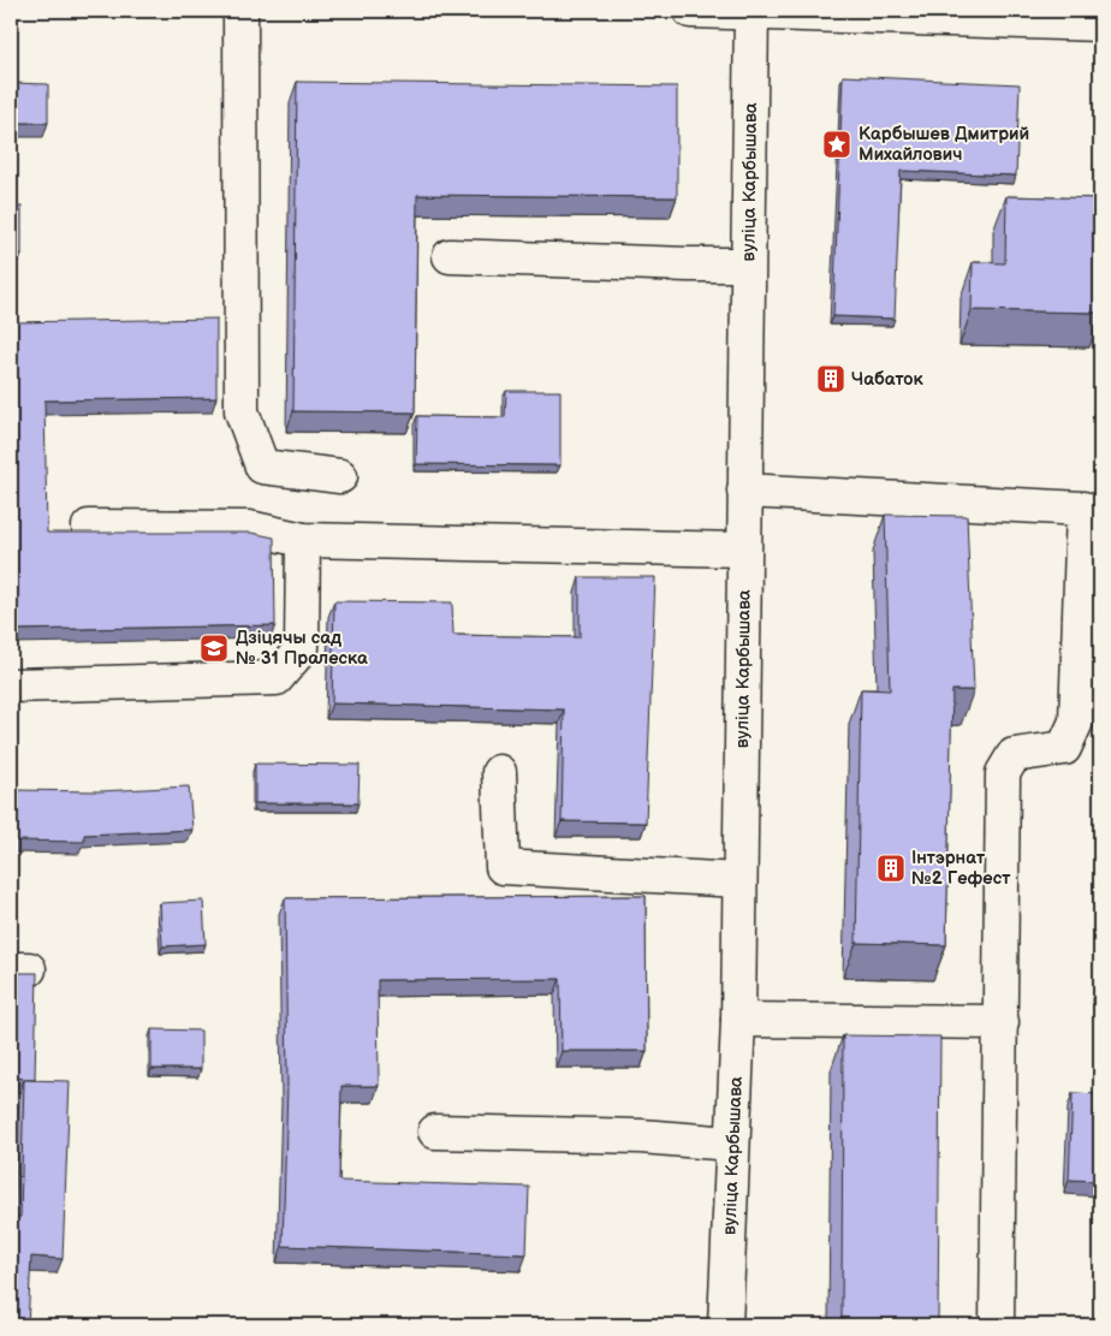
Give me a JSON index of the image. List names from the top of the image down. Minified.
{"streets":{"street":["вуліца Карбышава"]},"places":{"place":["Карбышев Дмитрий Михайлович"],"building":["Чабаток","Інтэрнат №2 Гефест"],"school or university":["Дзіцячы сад № 31 Пралеска"]}}
